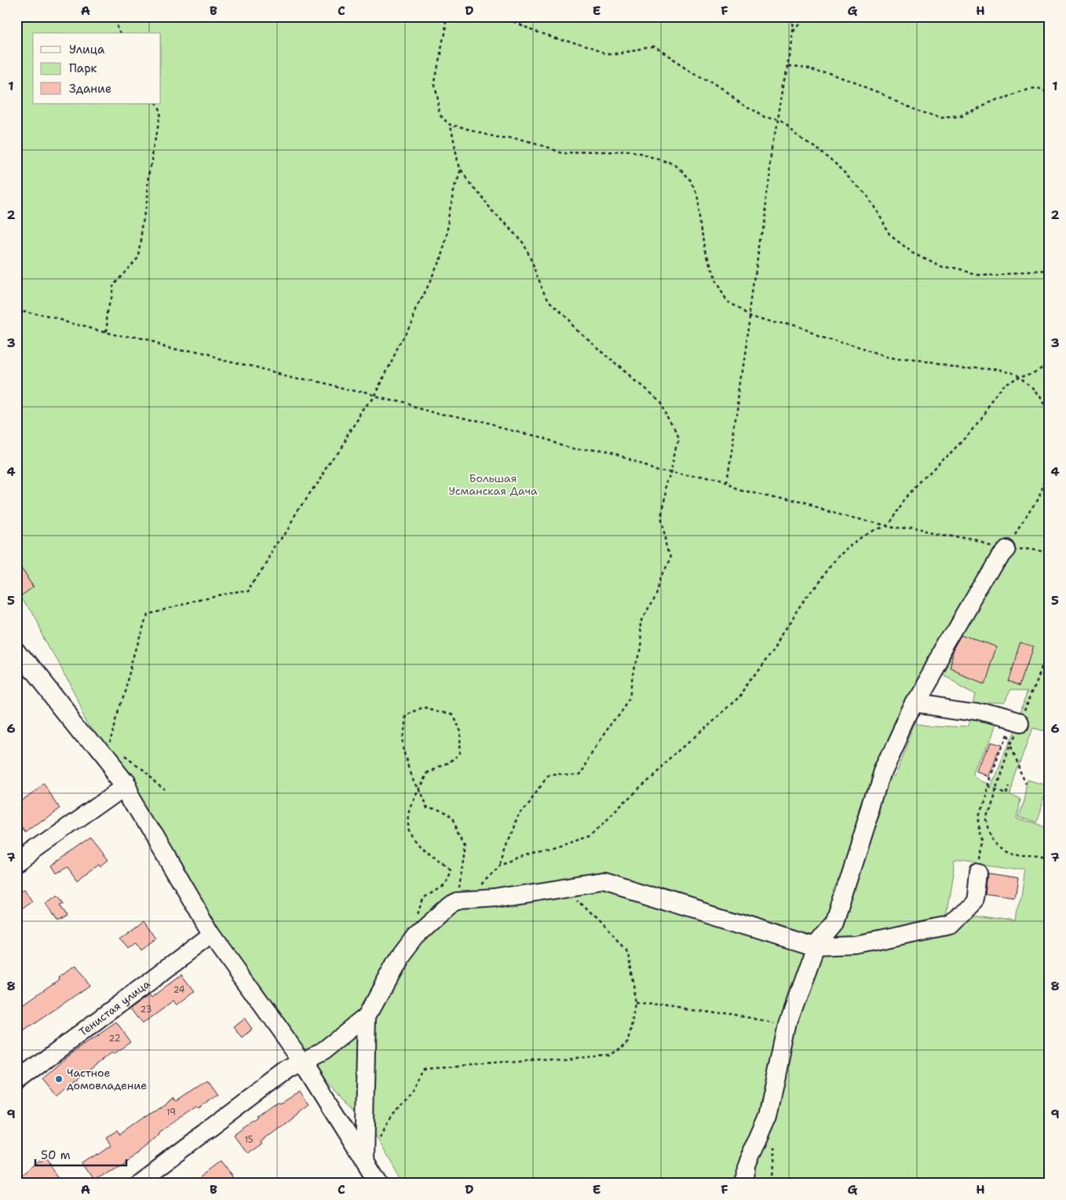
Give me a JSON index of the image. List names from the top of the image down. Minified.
{"streets":{"street":["Тенистая улица"]},"parks":["Большая Усманская Дача"],"places":["Частное домовладение"],"house_numbers":["24","23","22","19","15"],"legend":["Улица","Парк","Здание"],"scale_bar":"50 m","grid":{"columns":["A","B","C","D","E","F","G","H"],"rows":["1","2","3","4","5","6","7","8","9"]}}
